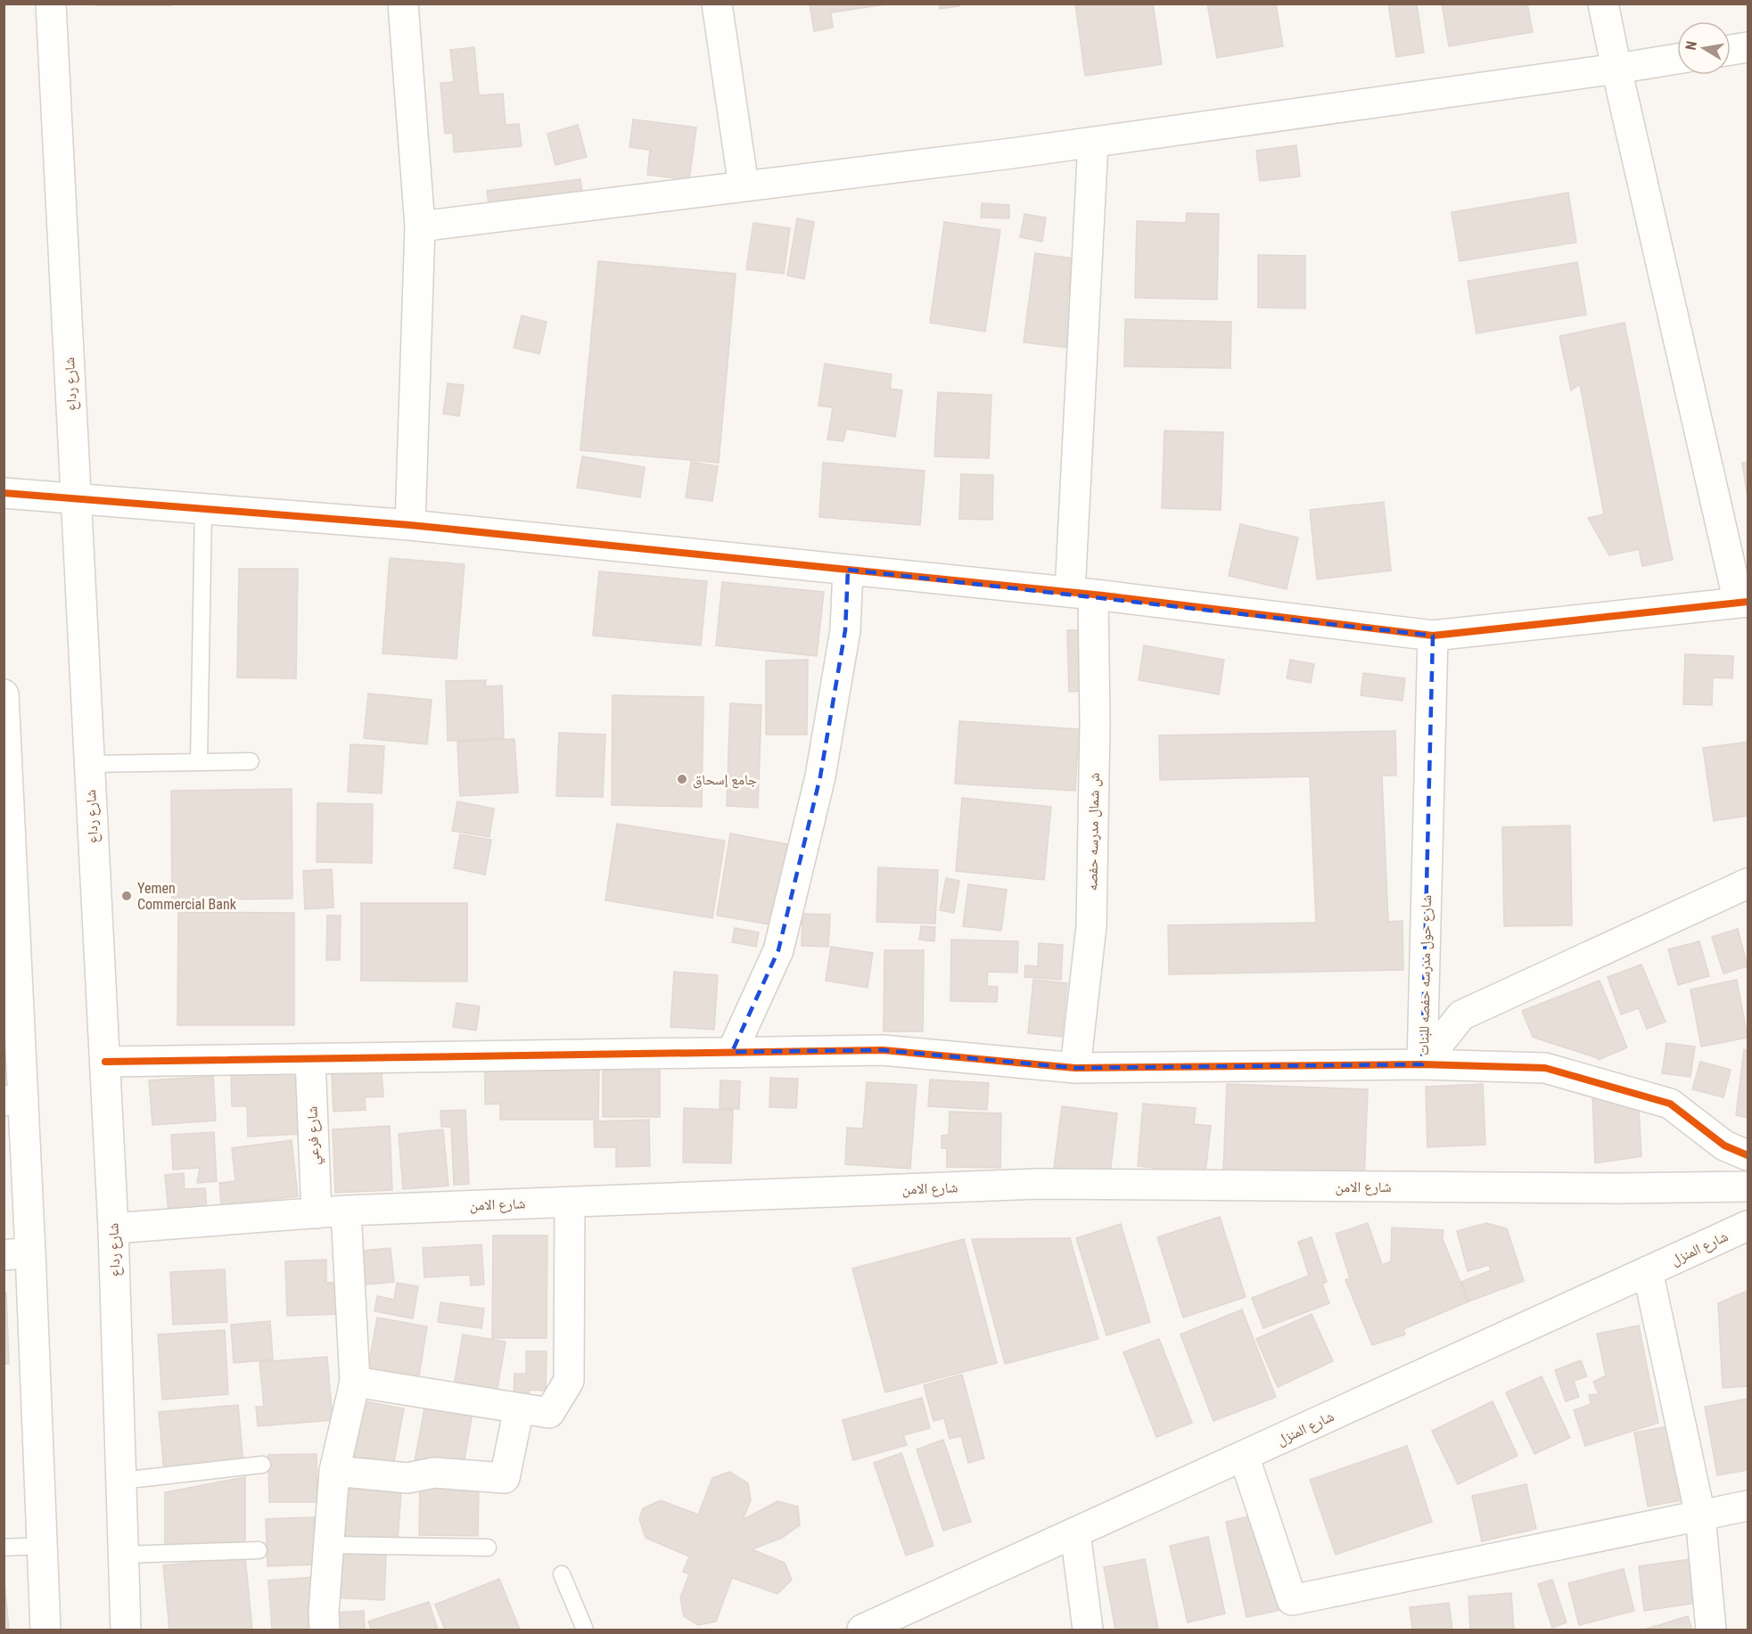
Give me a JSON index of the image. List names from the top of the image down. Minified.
{"streets":{"street":["شارع رداع","ش شمال مدرسه حفصه","شارع حول مدرسه حفصه للبنات","شارع فرعي","شارع الامن","شارع المنزل"]},"crossings":[["شارع رداع","شارع الامن"],["شارع فرعي","شارع الامن"]],"places":["جامع إسحاق","Yemen Commercial Bank"],"north":"left"}
